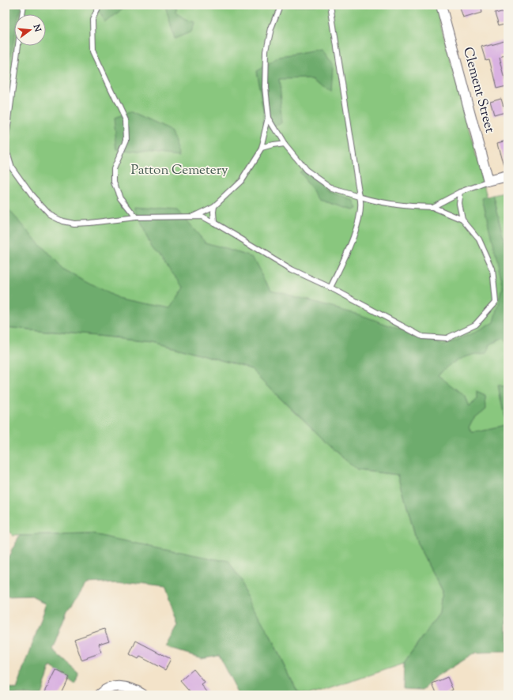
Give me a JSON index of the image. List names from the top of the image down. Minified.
{"streets":{"street":["Clement Street"]},"parks":["Patton Cemetery"],"north":"right"}
